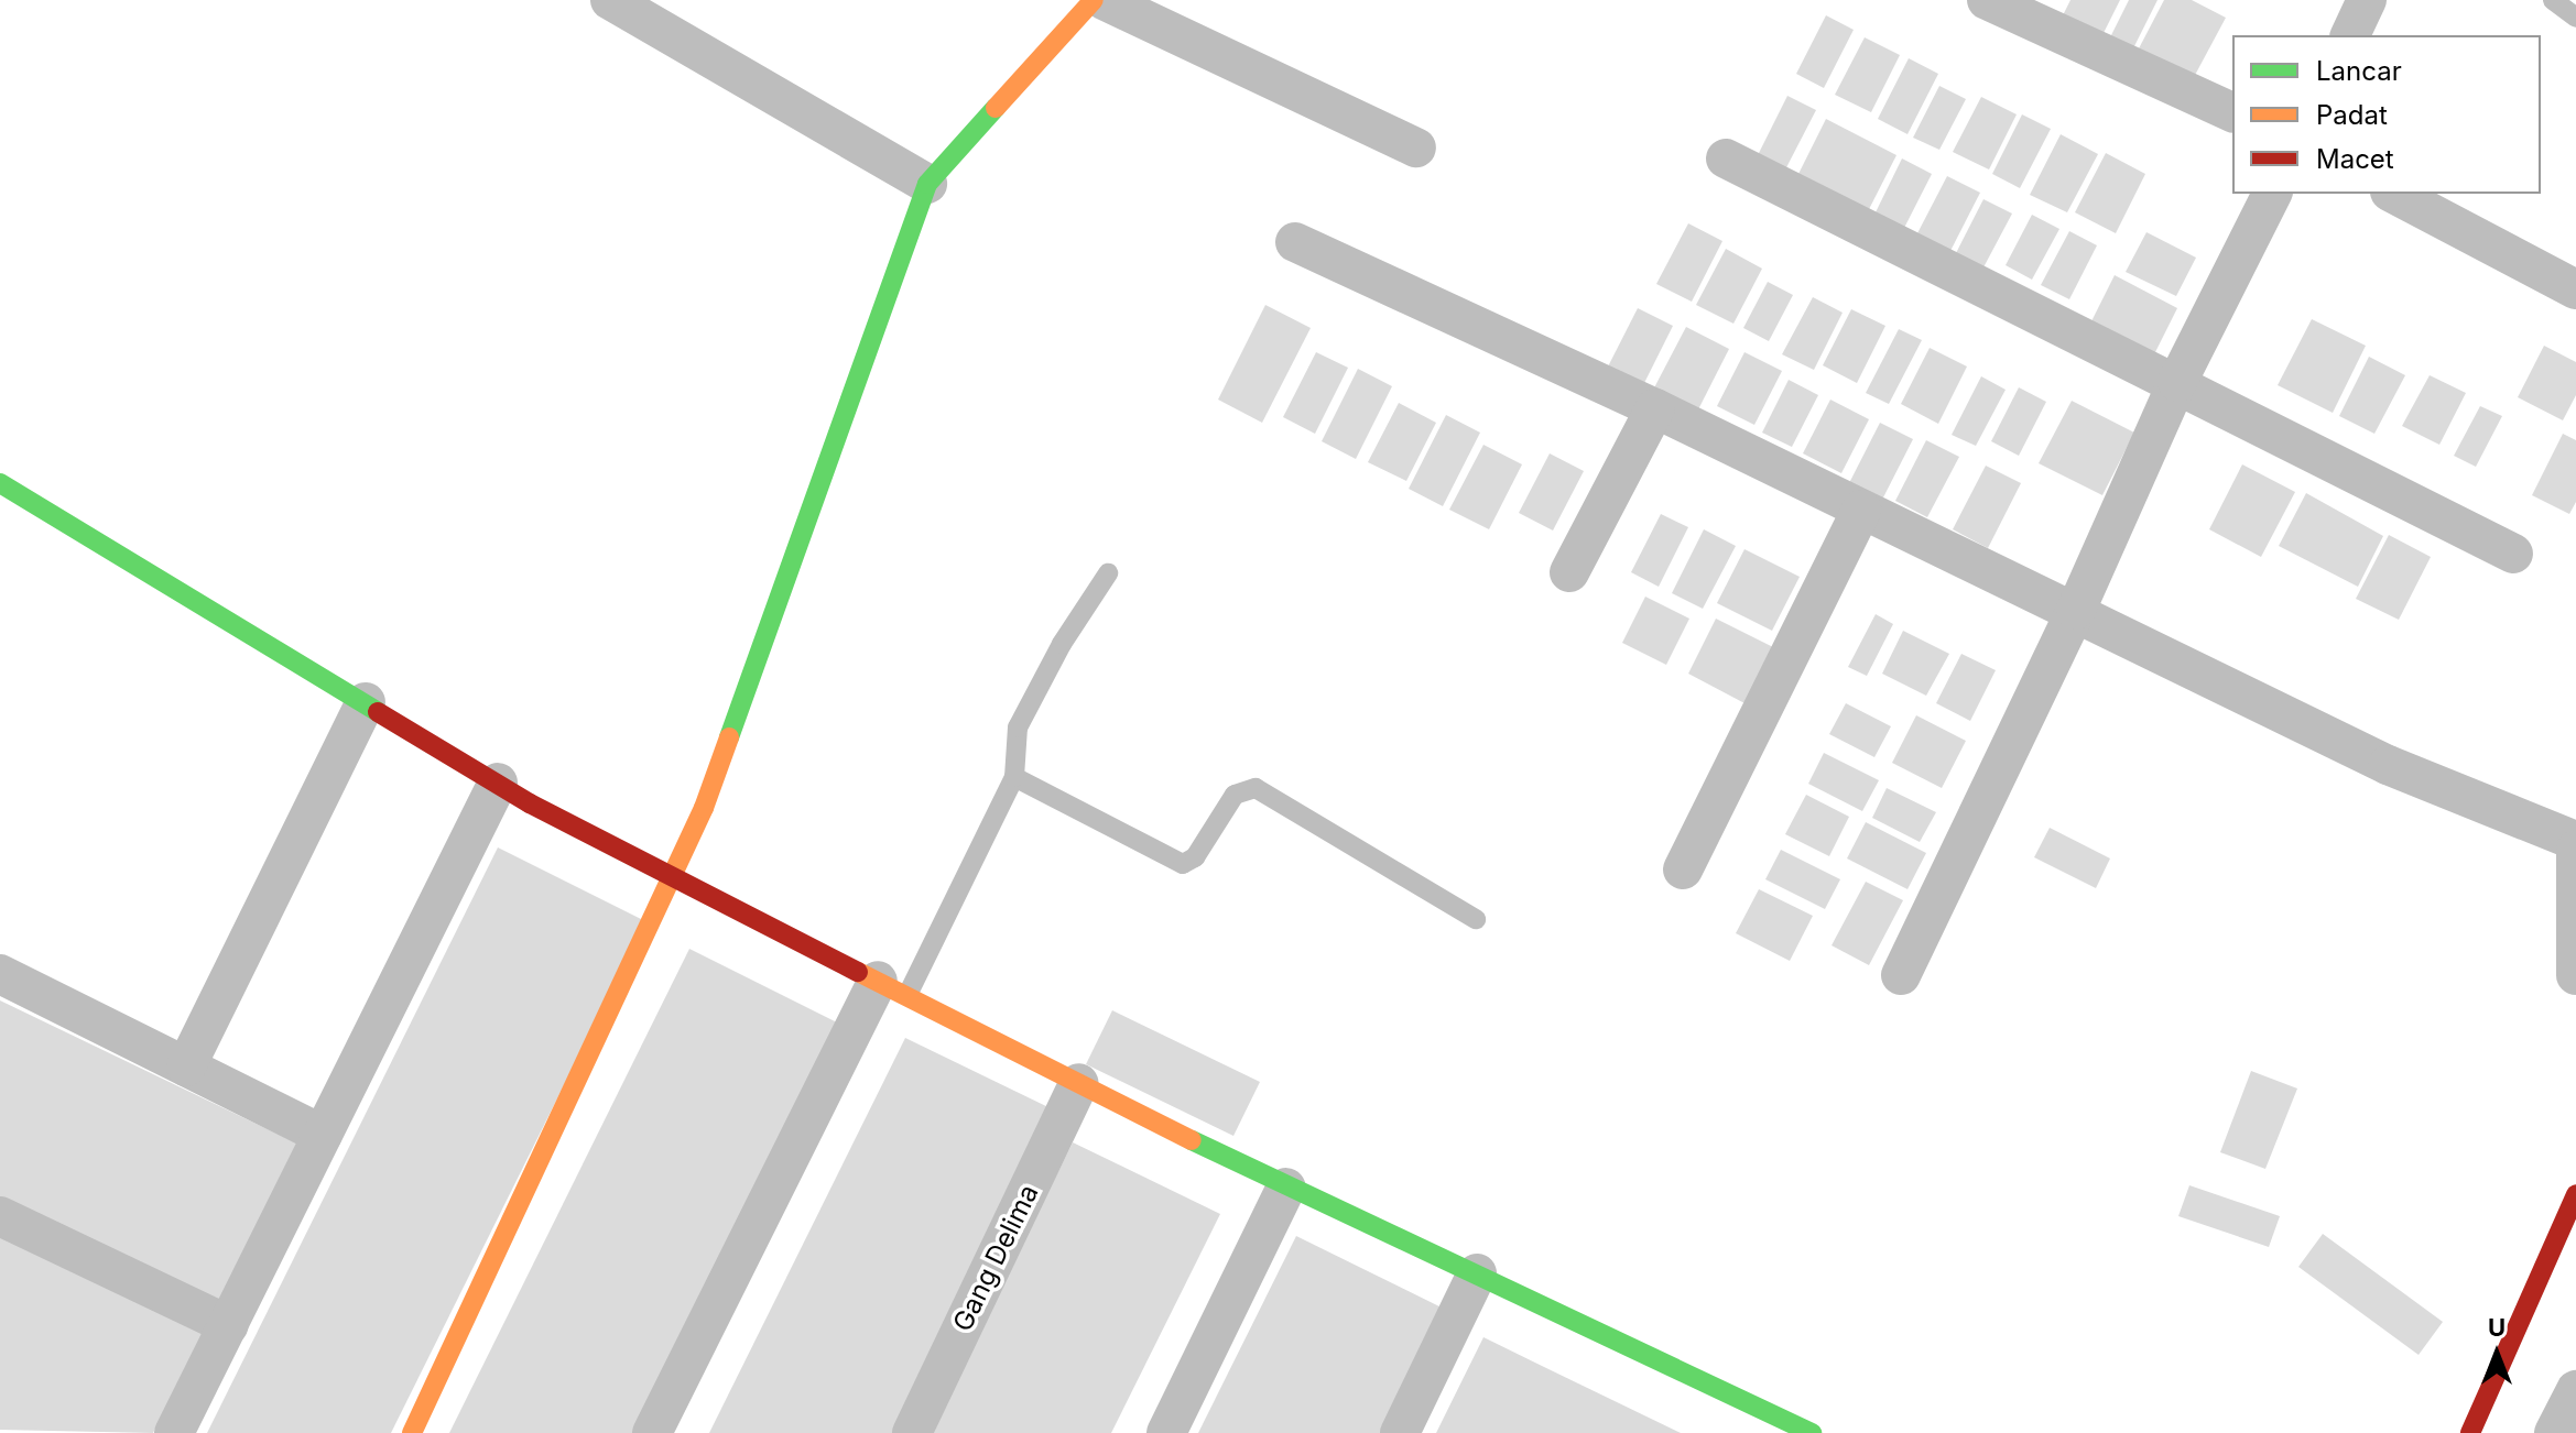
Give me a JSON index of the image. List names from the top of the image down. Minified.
{"streets":{"street":["Gang Delima"]},"legend":["Lancar","Padat","Macet"],"north":"top"}
